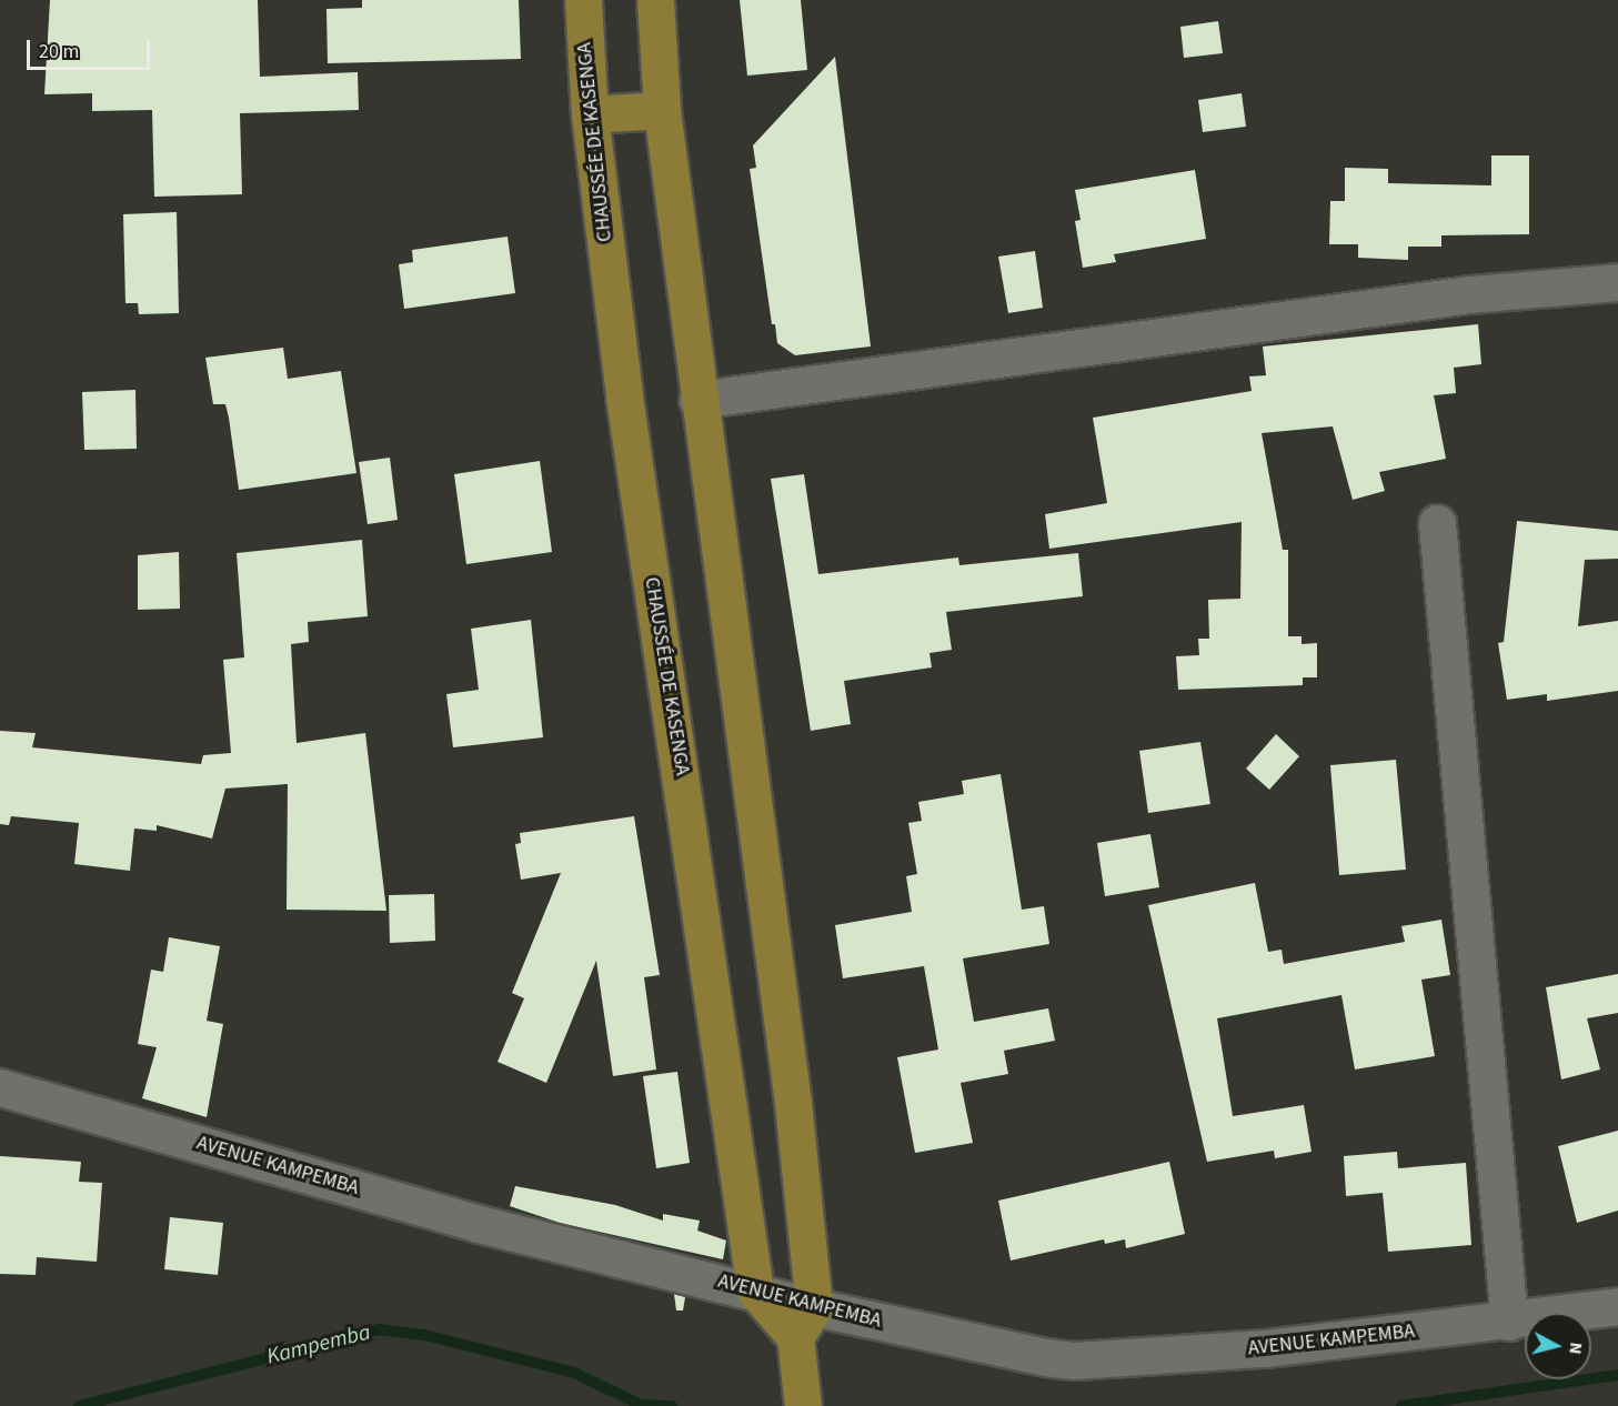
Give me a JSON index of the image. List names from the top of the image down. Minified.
{"streets":{"main road":["CHAUSSÉE DE KASENGA"],"street":["AVENUE KAMPEMBA"]},"crossings":[["CHAUSSÉE DE KASENGA","AVENUE KAMPEMBA"]],"water":["Kampemba"],"scale_bar":"20 m","north":"right"}
